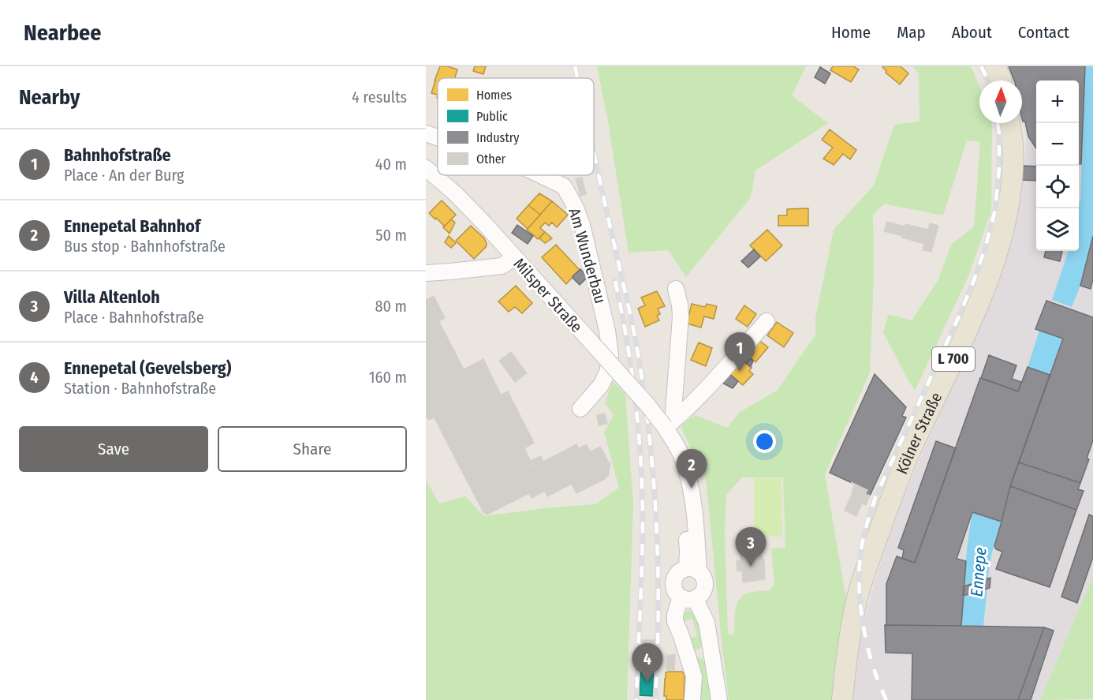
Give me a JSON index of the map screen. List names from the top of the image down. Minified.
{"streets":{"main road":["L 700","Kölner Straße"],"street":["Am Wunderbau","Milsper Straße"]},"water":["Ennepe"],"legend":["Homes","Public","Industry","Other"],"north":"top","page":{"header":"Nearbee","nav":["Home","Map","About","Contact"],"heading":["Nearby","4 results"],"map_buttons":["+","−"],"list":[{"mark":"1","name":"Bahnhofstraße","note":"Place · An der Burg","value":"40 m"},{"mark":"2","name":"Ennepetal Bahnhof","note":"Bus stop · Bahnhofstraße","value":"50 m"},{"mark":"3","name":"Villa Altenloh","note":"Place · Bahnhofstraße","value":"80 m"},{"mark":"4","name":"Ennepetal (Gevelsberg)","note":"Station · Bahnhofstraße","value":"160 m"}],"pins":["1","2","3","4"],"buttons":["Save","Share"]}}
